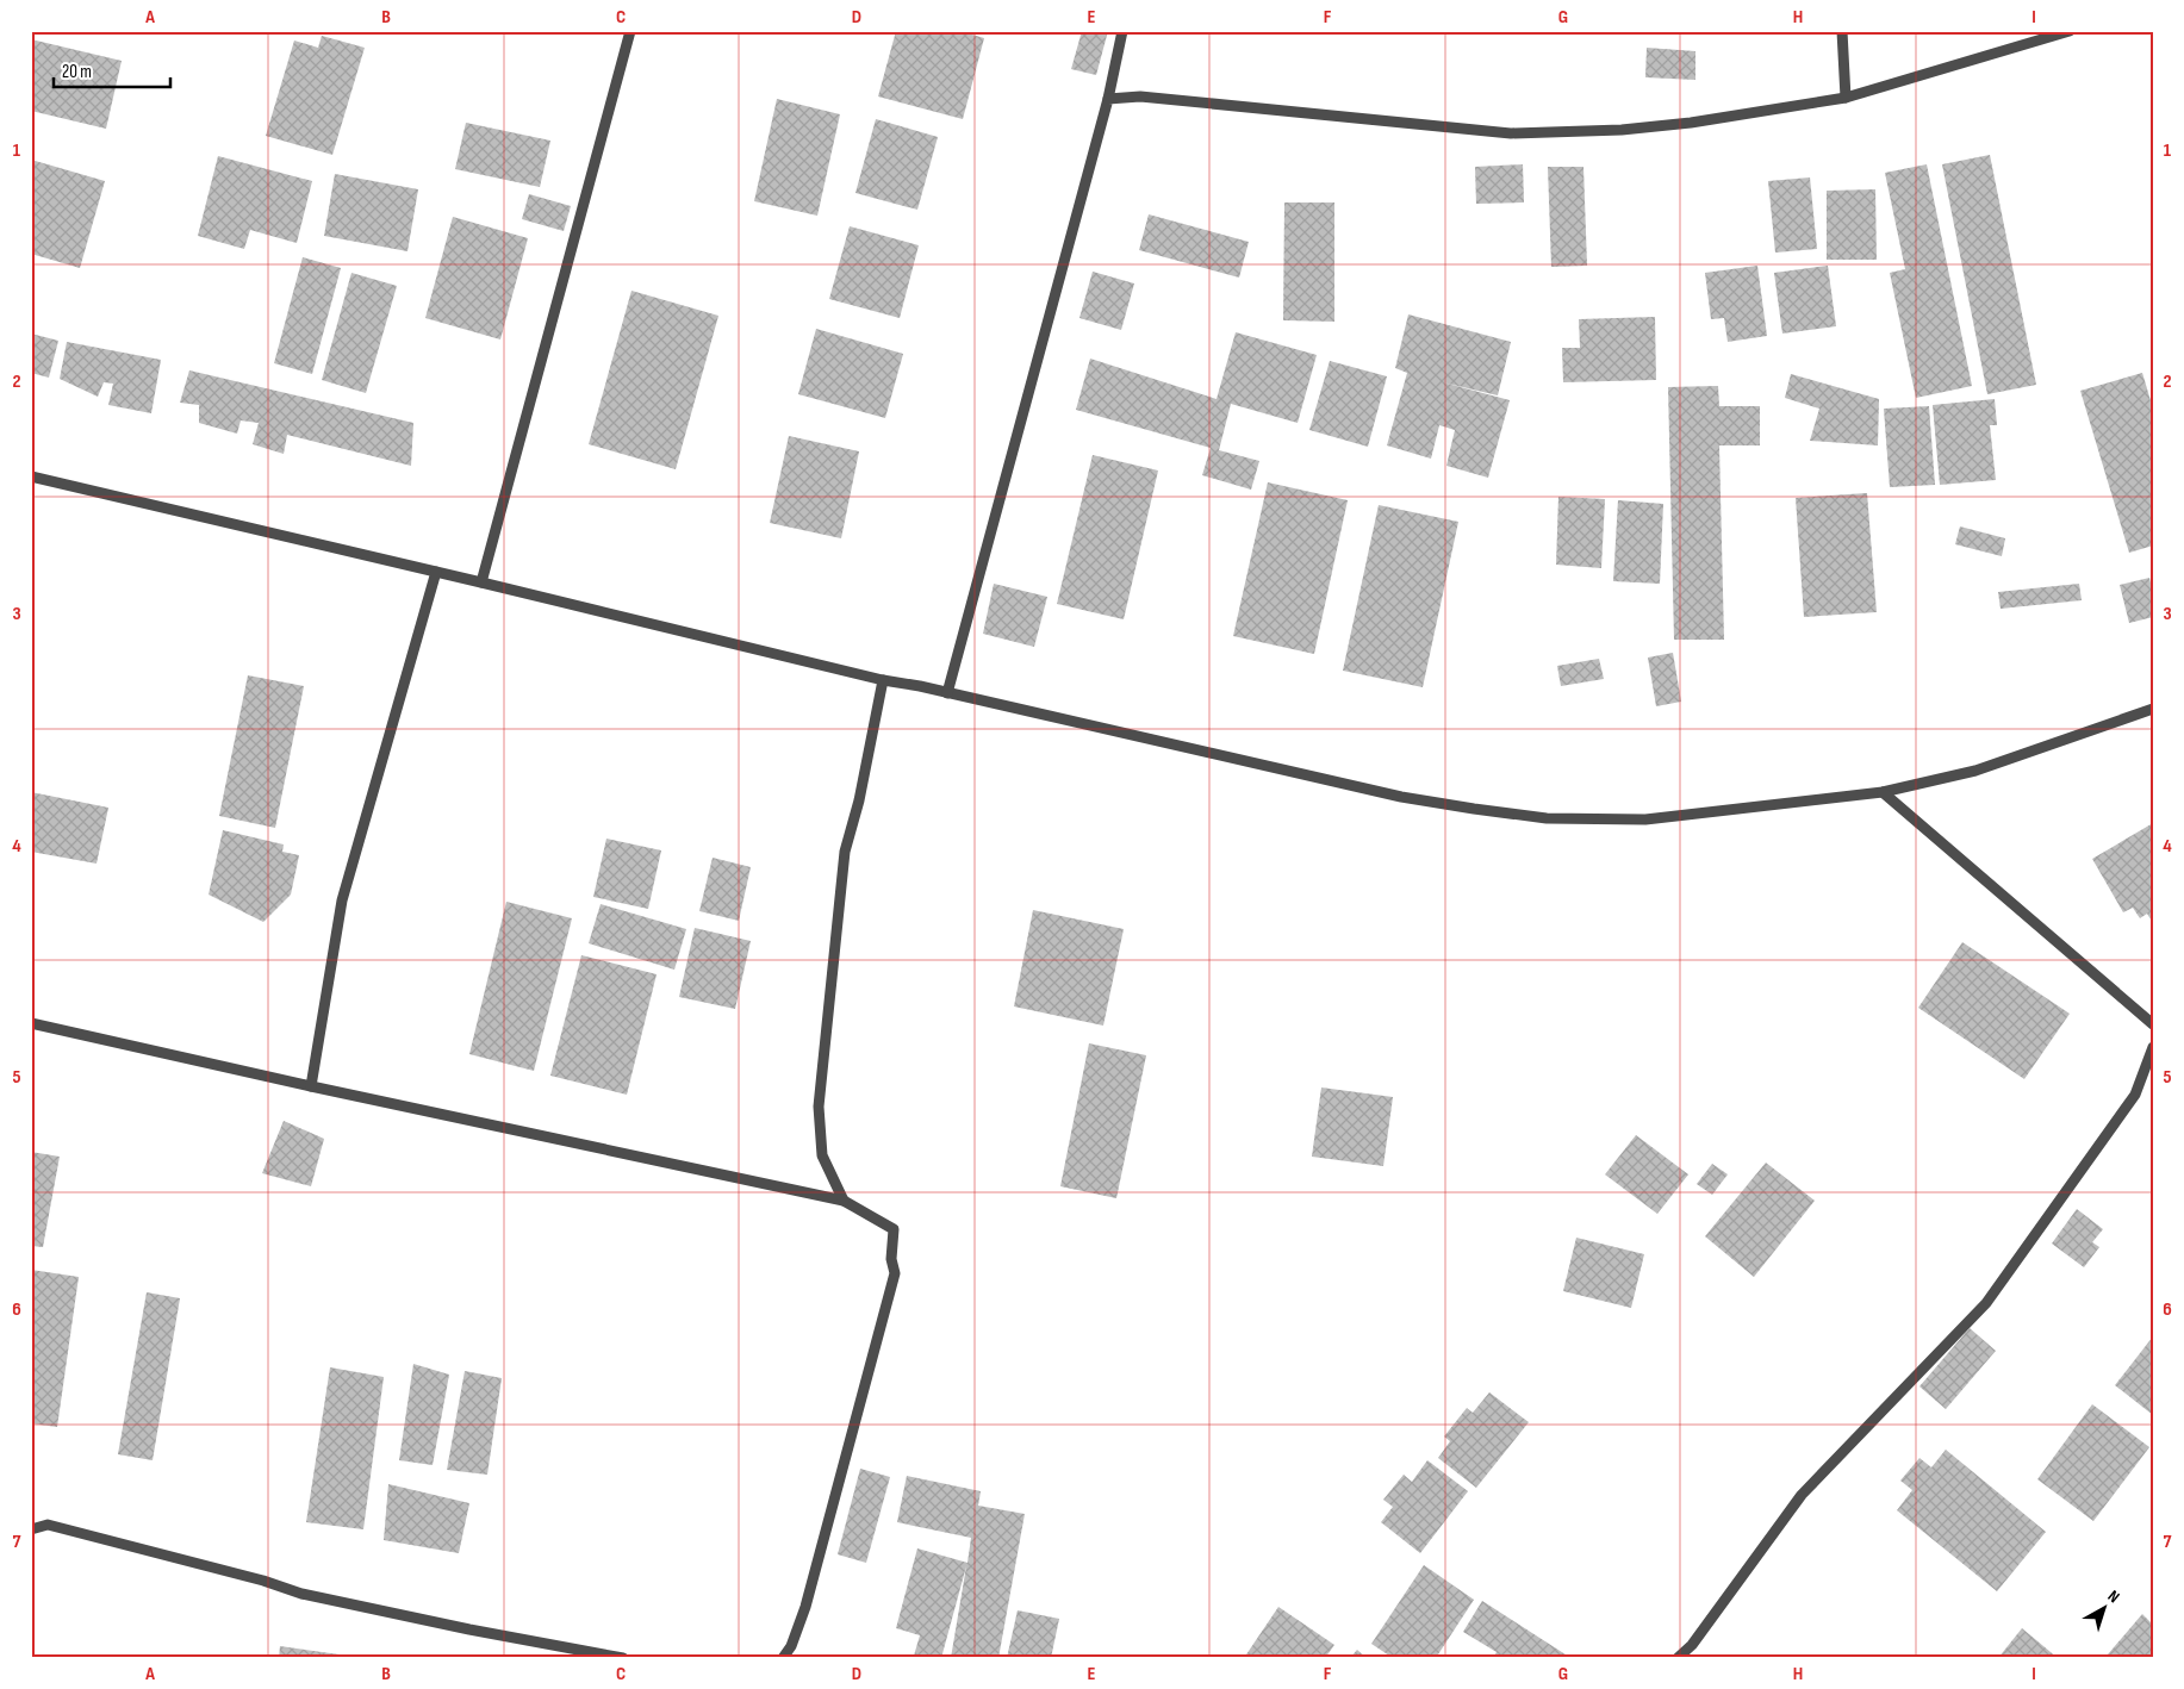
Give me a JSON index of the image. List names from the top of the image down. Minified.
{"scale_bar":"20 m","north":"top right","grid":{"columns":["A","B","C","D","E","F","G","H","I"],"rows":["1","2","3","4","5","6","7"]}}
